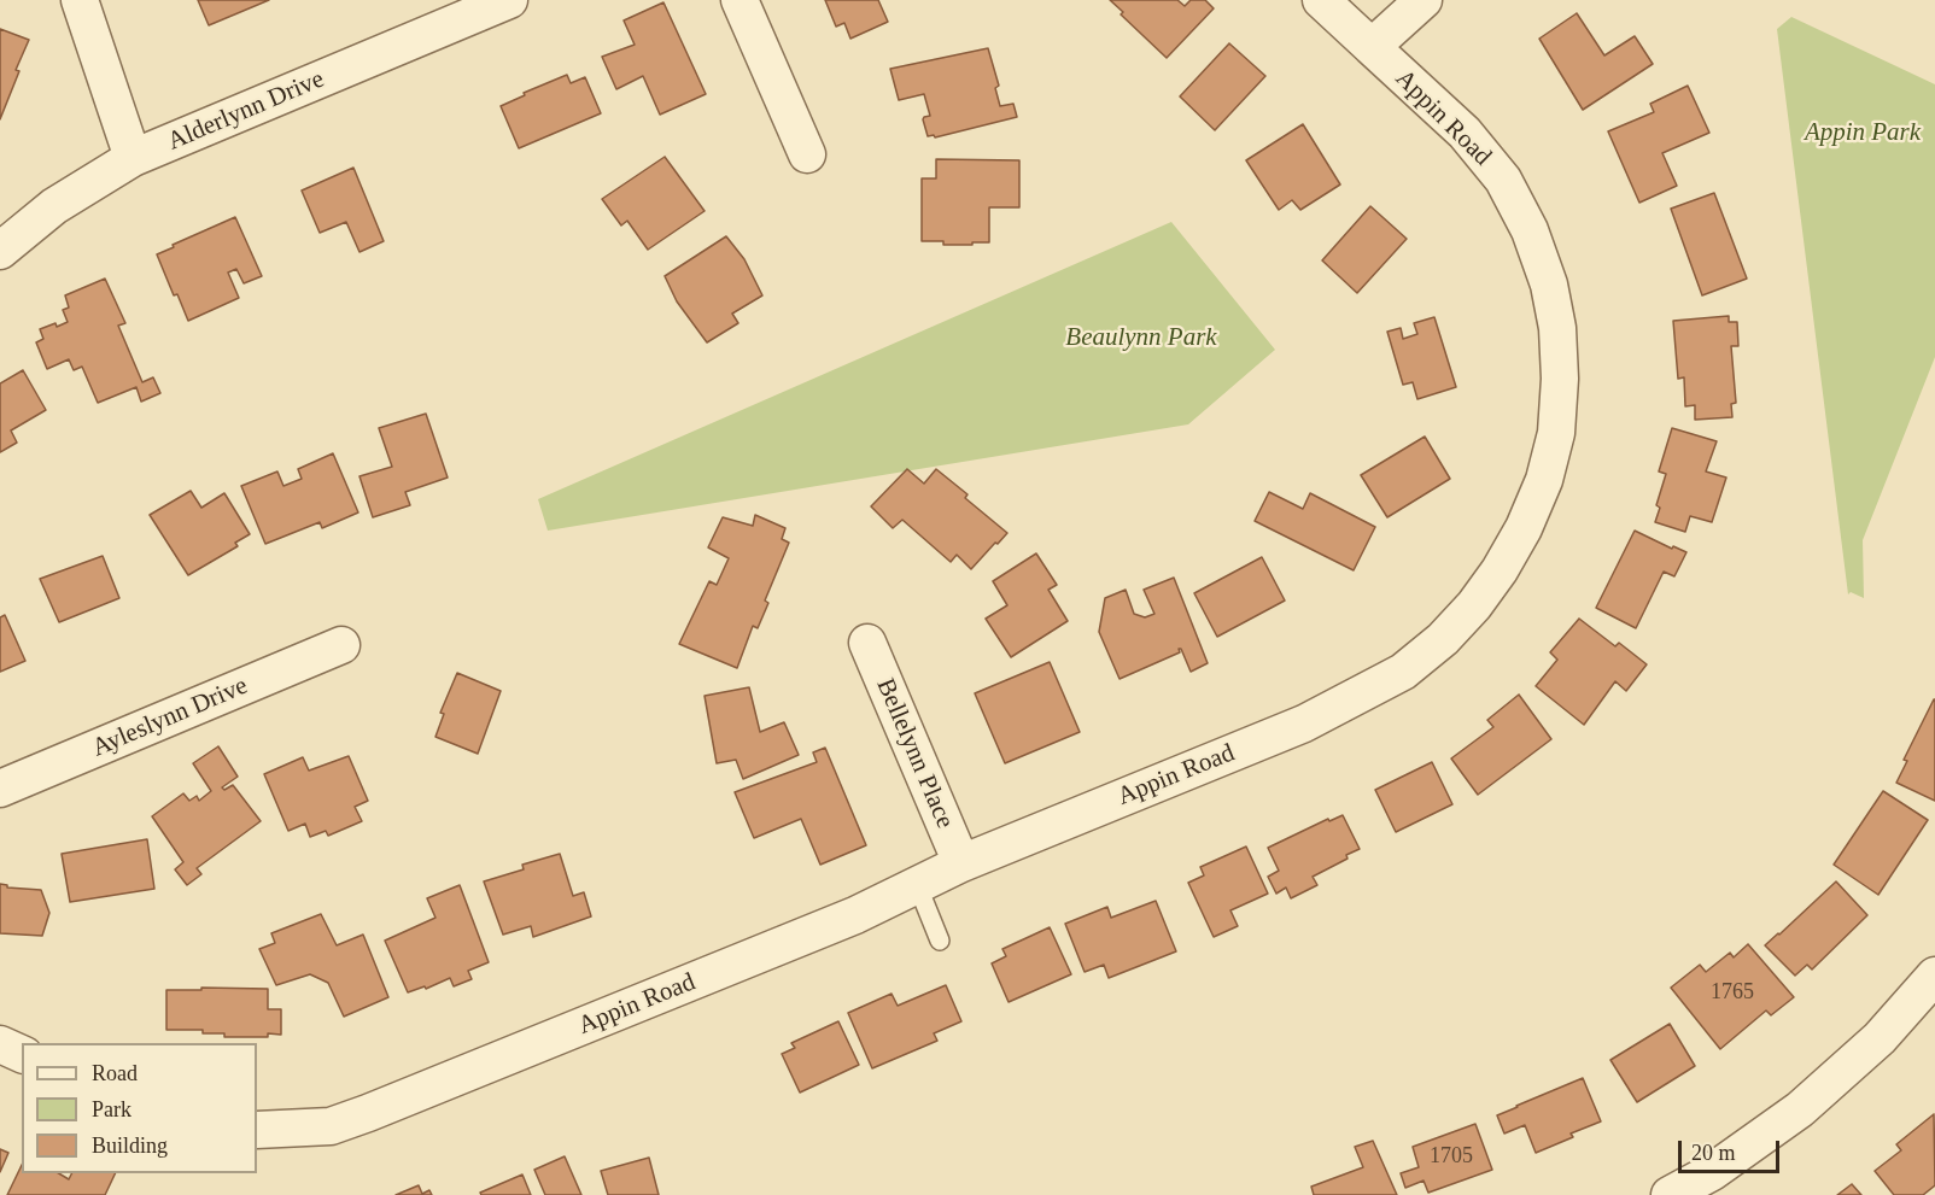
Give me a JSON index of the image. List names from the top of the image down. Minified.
{"streets":{"street":["Alderlynn Drive","Appin Road","Ayleslynn Drive","Bellelynn Place"]},"crossings":[["Appin Road","Bellelynn Place"]],"parks":["Appin Park","Beaulynn Park"],"house_numbers":["1765","1705"],"legend":["Road","Park","Building"],"scale_bar":"20 m"}
